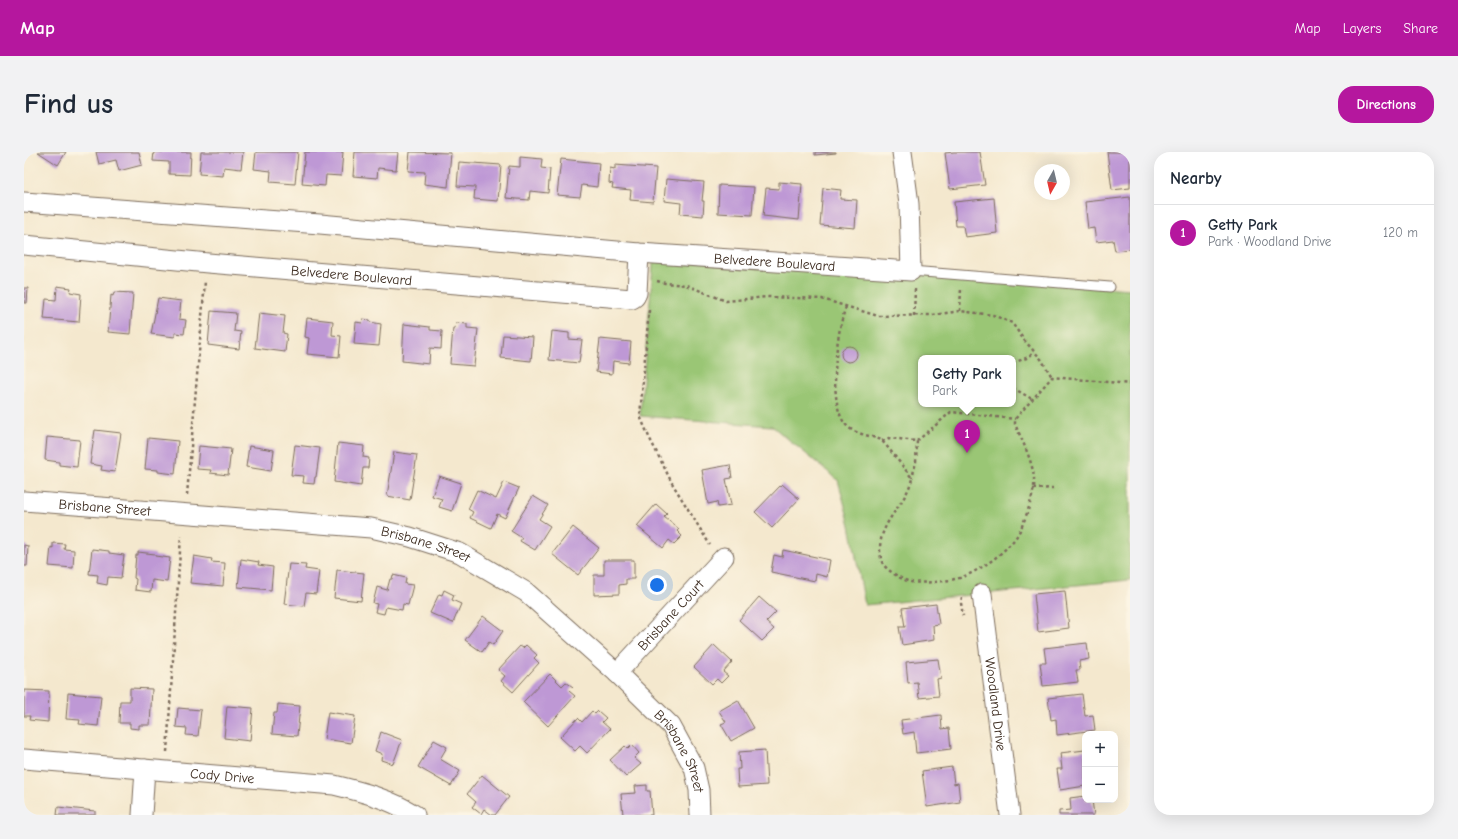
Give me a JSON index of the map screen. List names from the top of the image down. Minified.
{"streets":{"street":["Belvedere Boulevard","Brisbane Street","Brisbane Court","Woodland Drive","Cody Drive"]},"crossings":[["Brisbane Street","Brisbane Court"]],"north":"bottom","page":{"header":"Map","nav":["Map","Layers","Share"],"buttons":"Directions","title":"Find us","heading":"Nearby","list":[{"mark":"1","name":"Getty Park","note":"Park · Woodland Drive","value":"120 m"}],"popup":["Getty Park","Park"],"pins":"1","map_buttons":["+","−"]}}
